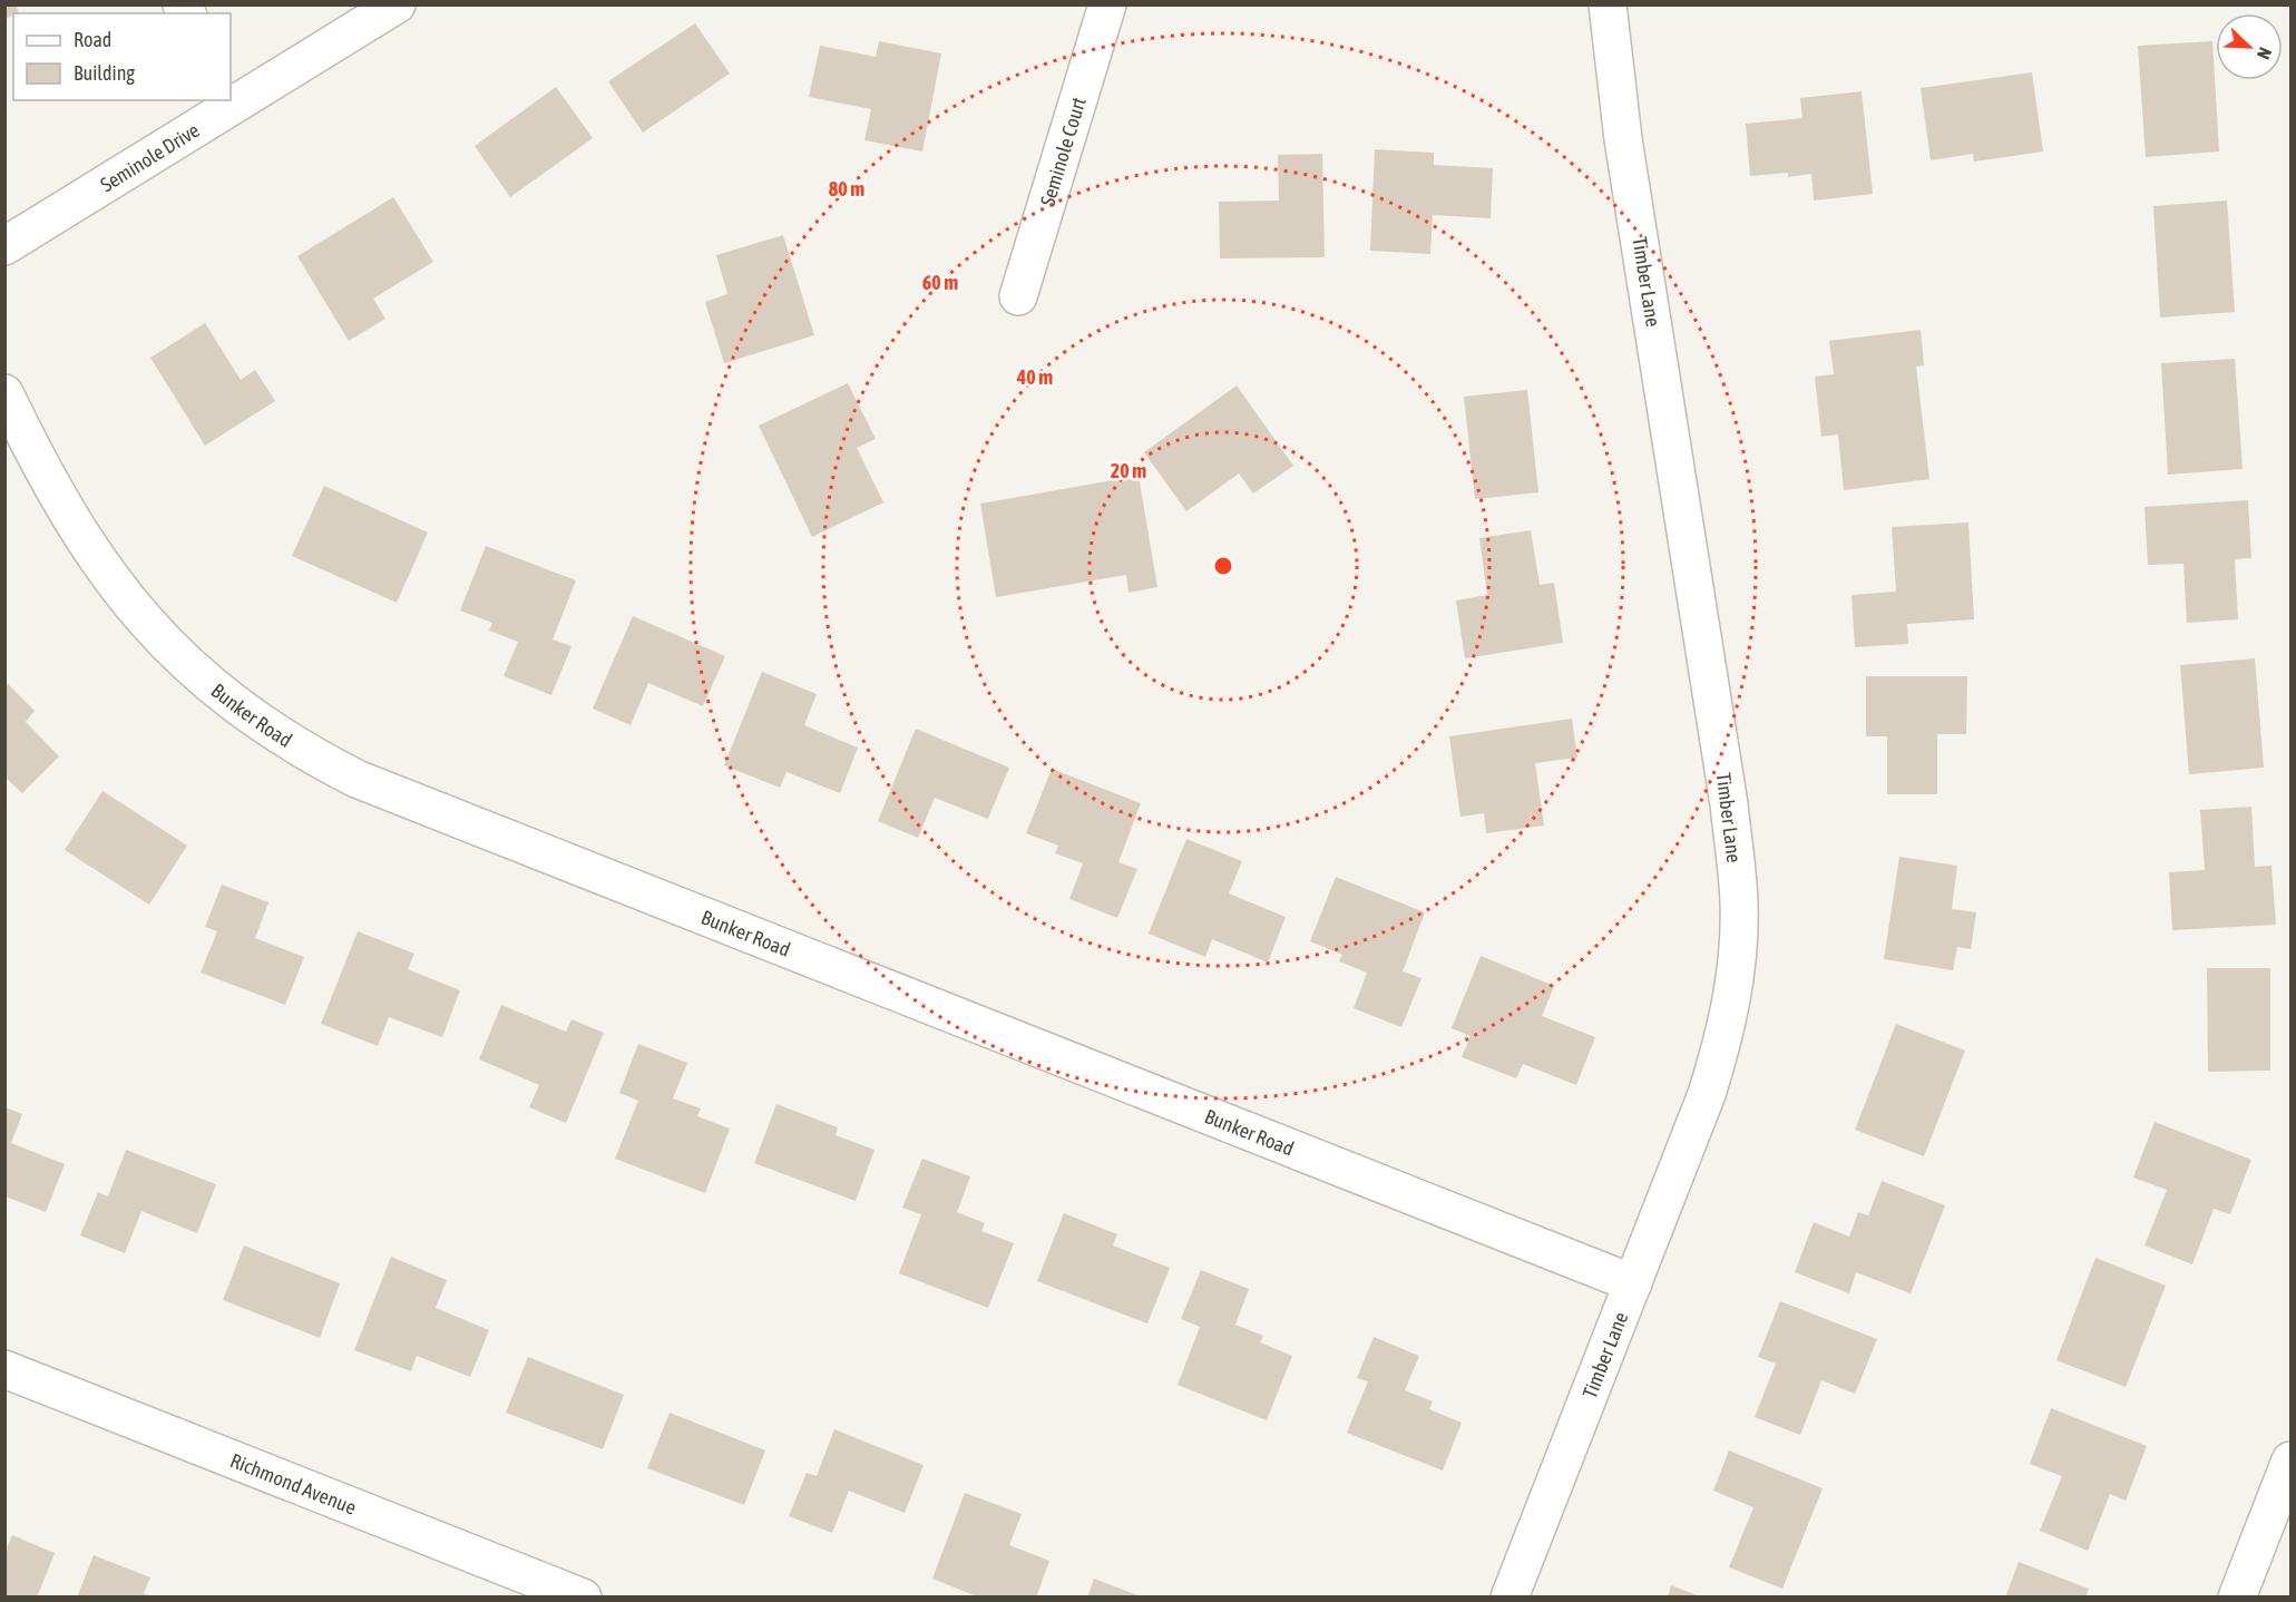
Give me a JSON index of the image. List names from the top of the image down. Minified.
{"streets":{"street":["Seminole Court","Seminole Drive","Timber Lane","Bunker Road","Richmond Avenue"]},"crossings":[["Timber Lane","Bunker Road"]],"legend":["Road","Building"],"north":"bottom right","rings":["80 m","60 m","40 m","20 m"]}
